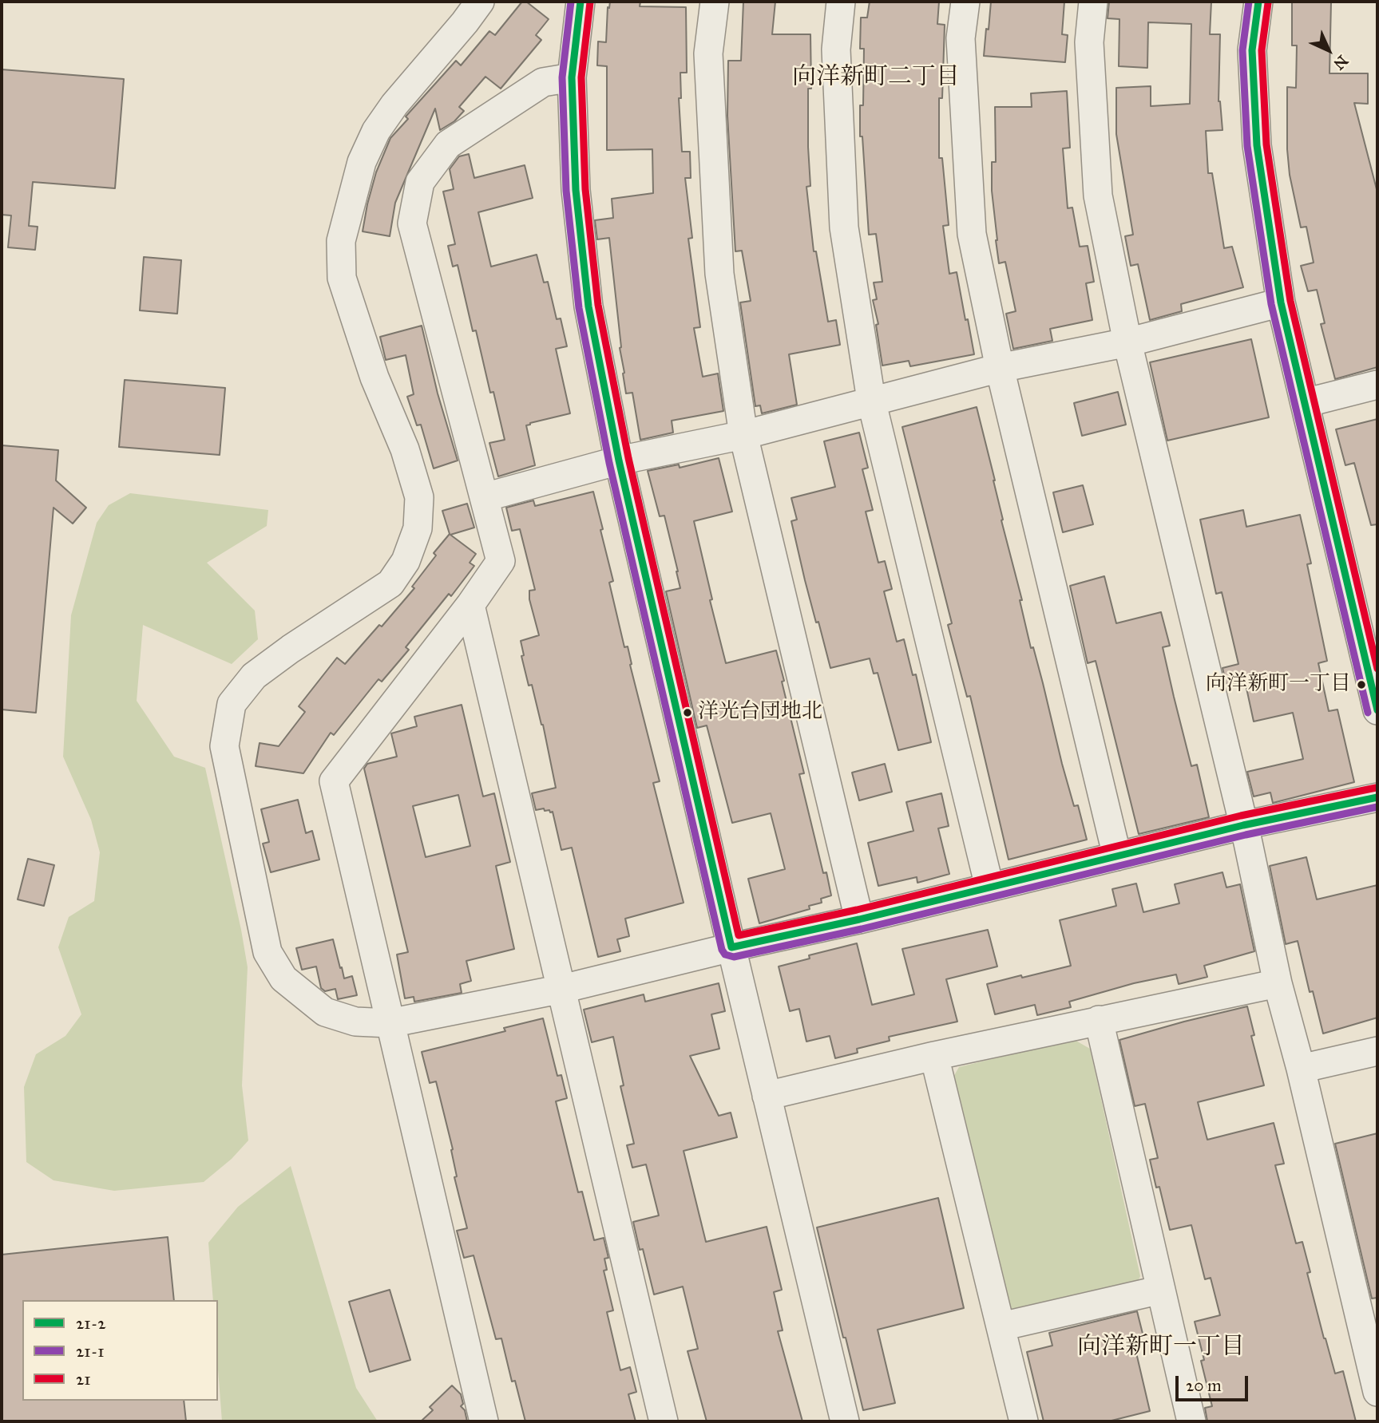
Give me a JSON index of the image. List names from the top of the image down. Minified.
{"districts":["向洋新町二丁目","向洋新町一丁目"],"places":["向洋新町一丁目","洋光台団地北"],"lines":["transit line 21-2","transit line 21-1","transit line 21"],"legend":["21-2","21-1","21"],"scale_bar":"20 m","north":"bottom right"}
